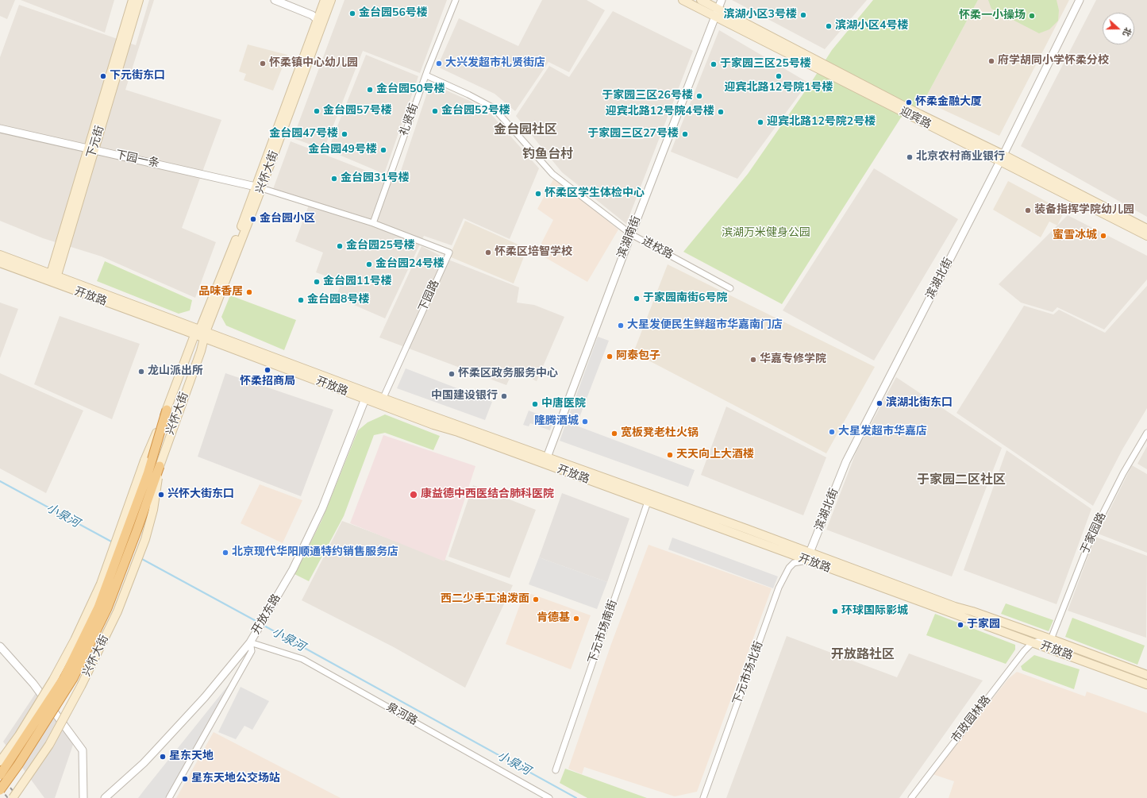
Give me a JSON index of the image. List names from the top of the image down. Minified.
{"streets":{"main road":["迎宾路","下元街","兴怀大街","开放路"],"street":["礼贤街","下园一条","滨湖南街","进校路","滨湖北街","下园路","于家园路","开放东路","下元市场南街","下元市场北街","泉河路","市政园林路"]},"crossings":[["迎宾路","滨湖南街"],["迎宾路","滨湖北街"],["礼贤街","进校路"],["礼贤街","下园路"],["下元街","下园一条"],["下元街","开放路"],["下园一条","兴怀大街"],["下园一条","下园路"],["兴怀大街","下园路"],["兴怀大街","开放路"],["滨湖南街","进校路"],["滨湖南街","开放路"],["滨湖北街","开放路"],["滨湖北街","下元市场北街"],["下园路","开放路"],["开放路","于家园路"],["开放路","开放东路"],["开放路","下元市场南街"],["开放路","下元市场北街"],["开放路","市政园林路"],["开放东路","泉河路"]],"districts":["金台园社区","钓鱼台村","于家园二区社区","开放路社区"],"water":["小泉河"],"parks":["滨湖万米健身公园"],"places":["金台园56号楼","滨湖小区3号楼","怀柔一小操场","滨湖小区4号楼","府学胡同小学怀柔分校","怀柔镇中心幼儿园","大兴发超市礼贤街店","于家园三区25号楼","下元街东口","迎宾北路12号院1号楼","金台园50号楼","于家园三区26号楼","怀柔金融大厦","金台园57号楼","金台园52号楼","迎宾北路12号院4号楼","迎宾北路12号院2号楼","金台园47号楼","于家园三区27号楼","金台园49号楼","北京农村商业银行","金台园31号楼","怀柔区学生体检中心","装备指挥学院幼儿园","金台园小区","蜜雪冰城","金台园25号楼","怀柔区培智学校","金台园24号楼","金台园11号楼","品味香居","于家园南街6号院","金台园8号楼","大星发便民生鲜超市华嘉南门店","阿泰包子","华嘉专修学院","怀柔招商局","龙山派出所","怀柔区政务服务中心","中国建设银行","滨湖北街东口","中唐医院","隆腾酒城","大星发超市华嘉店","宽板凳老杜火锅","天天向上大酒楼","兴怀大街东口","康益德中西医结合肺科医院","北京现代华阳顺通特约销售服务店","西二少手工油泼面","环球国际影城","肯德基","于家园","星东天地","星东天地公交场站"],"north":"right"}
